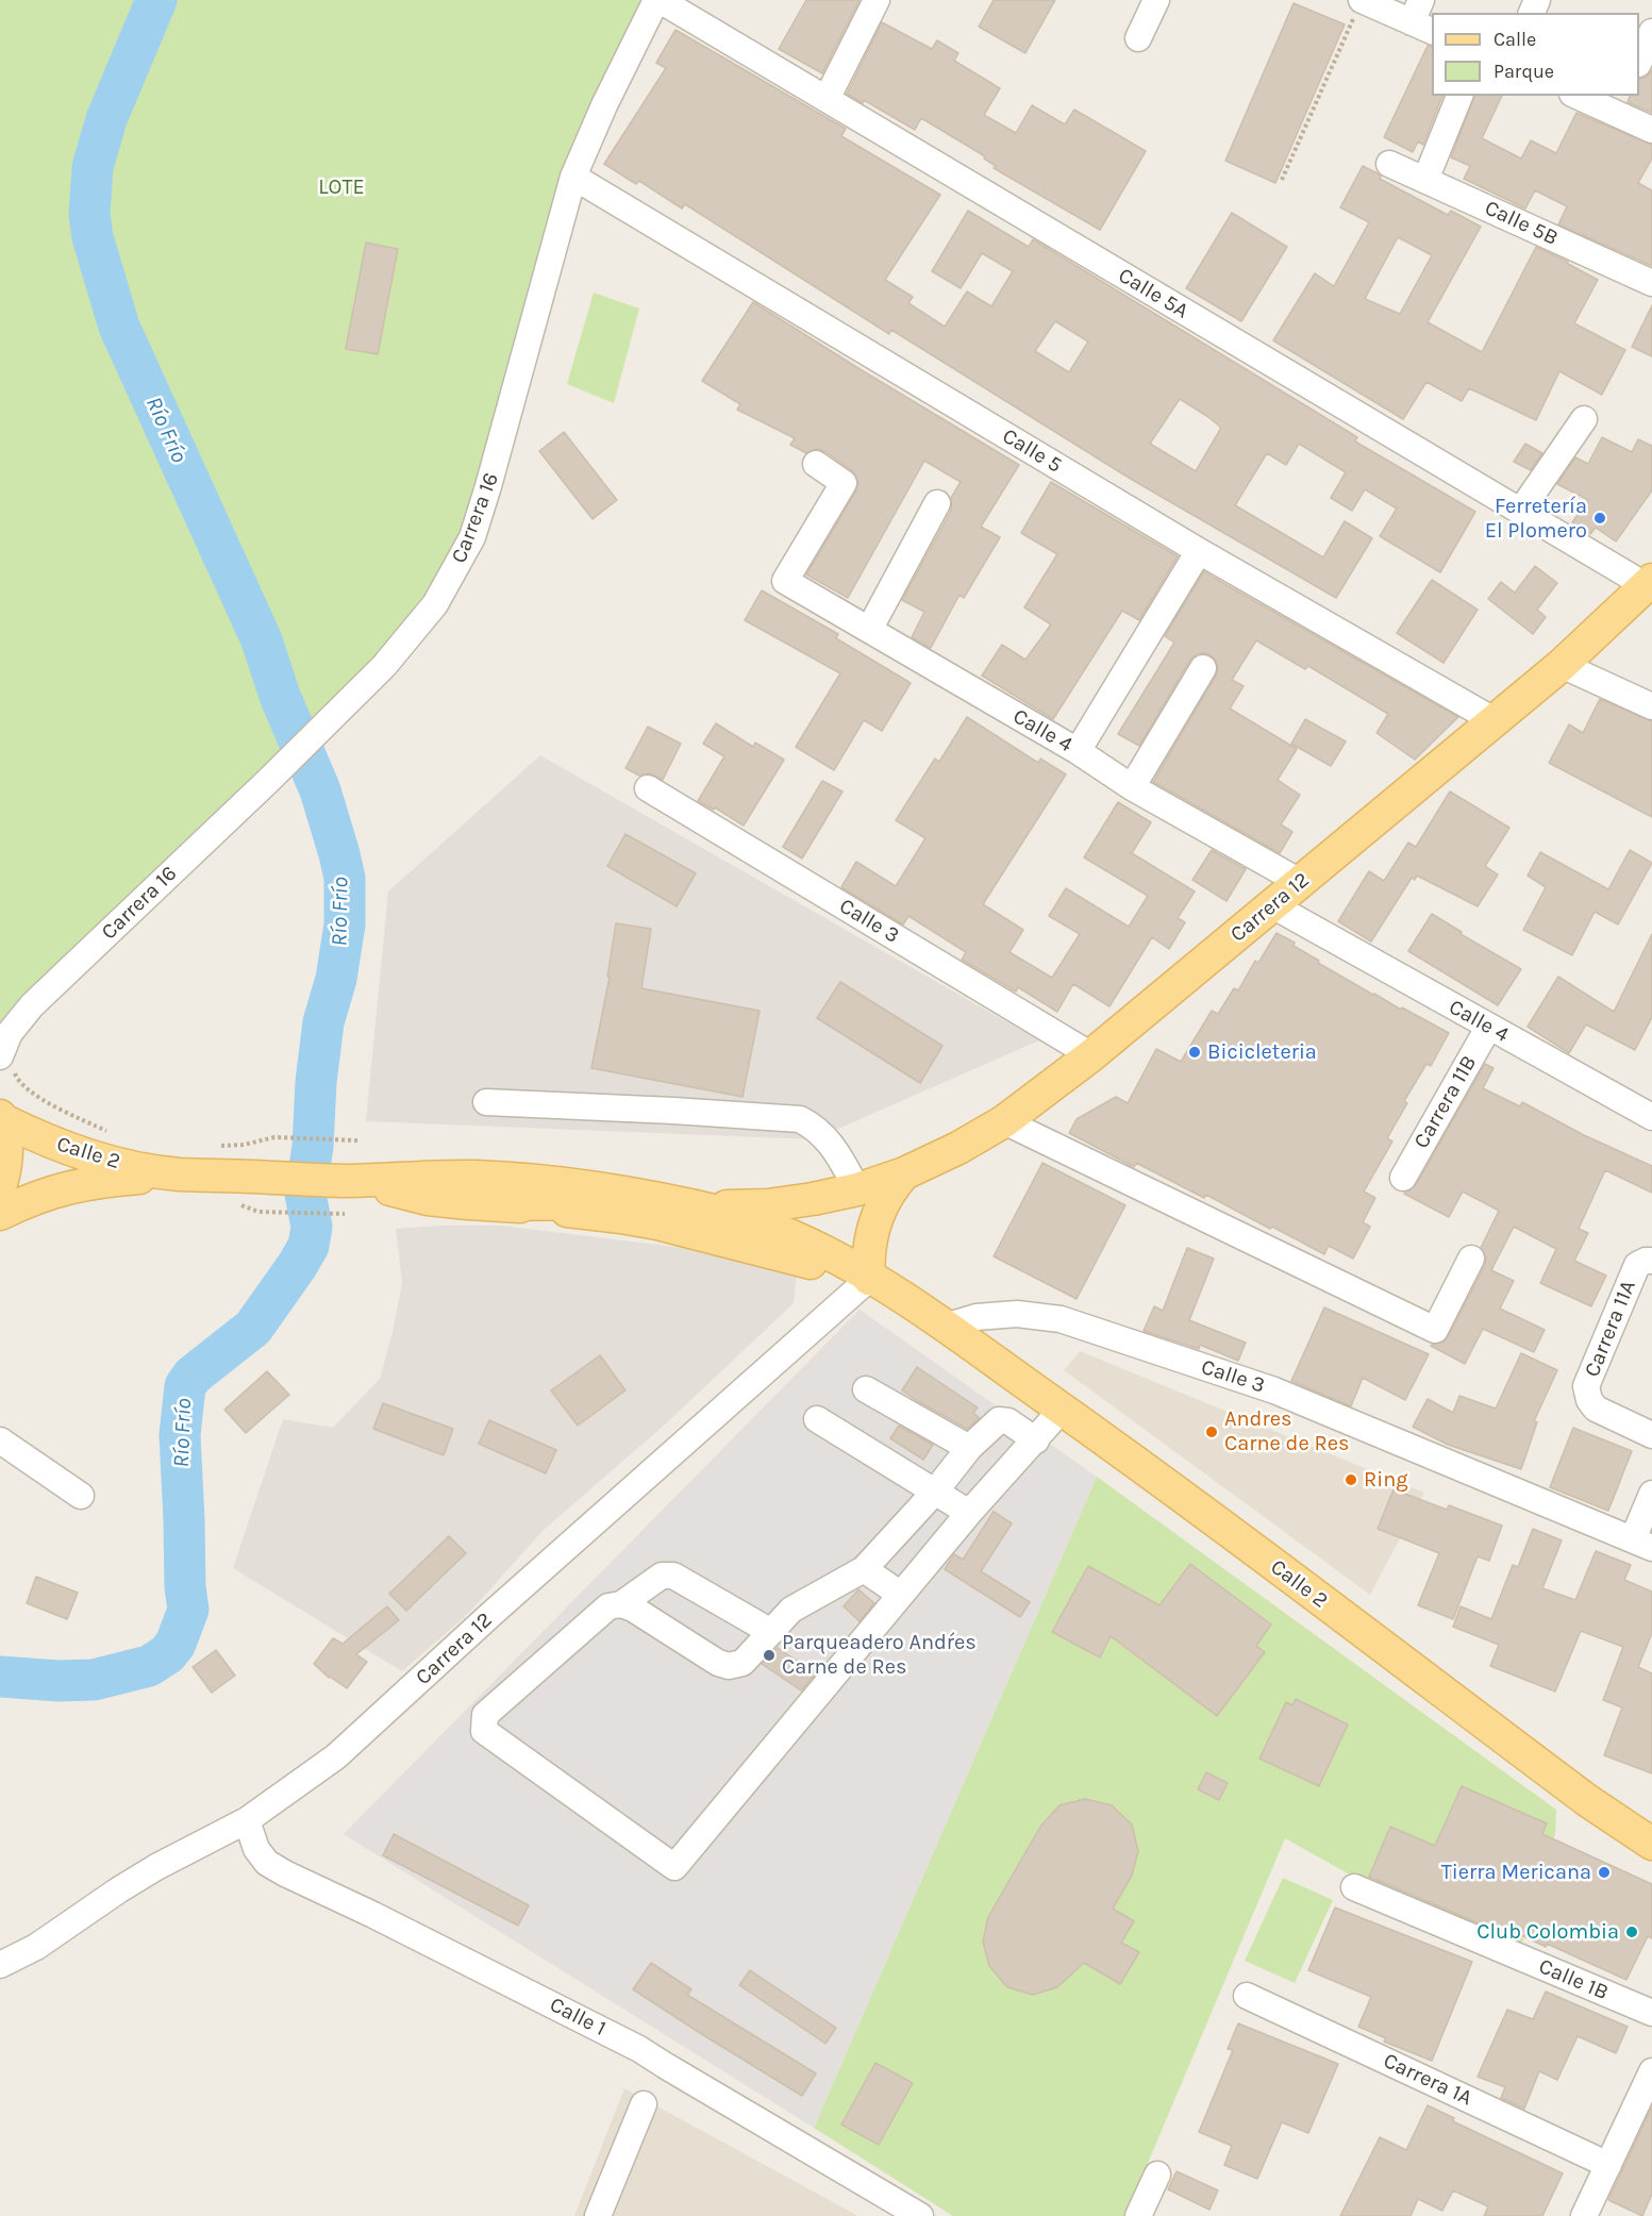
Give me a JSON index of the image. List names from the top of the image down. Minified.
{"streets":{"main road":["Carrera 12","Calle 2"],"street":["Calle 5B","Calle 5A","Calle 5","Carrera 16","Calle 4","Calle 3","Carrera 11B","Carrera 11A","Calle 1B","Calle 1","Carrera 1A"]},"crossings":[["Calle 5A","Carrera 16"],["Calle 5A","Carrera 12"],["Calle 5","Carrera 16"],["Calle 5","Carrera 12"],["Calle 4","Carrera 12"],["Calle 4","Carrera 11B"],["Carrera 12","Calle 3"],["Carrera 12","Calle 2"],["Carrera 12","Calle 1"],["Calle 3","Calle 2"]],"water":["Río Frío"],"parks":["LOTE"],"places":["Ferretería El Plomero","Bicicleteria","Andres Carne de Res","Ring","Parqueadero Andŕes Carne de Res","Tierra Mericana","Club Colombia"],"legend":["Calle","Parque"]}
